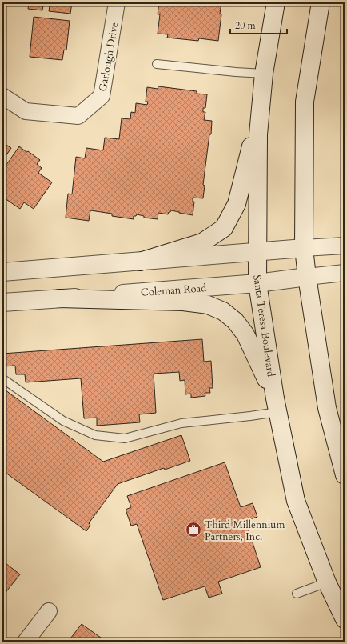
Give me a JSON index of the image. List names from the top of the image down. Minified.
{"streets":{"main road":["Coleman Road","Santa Teresa Boulevard"],"street":["Garlough Drive"]},"crossings":[["Coleman Road","Santa Teresa Boulevard"]],"places":{"office":["Third Millennium Partners, Inc."]},"scale_bar":"20 m"}
